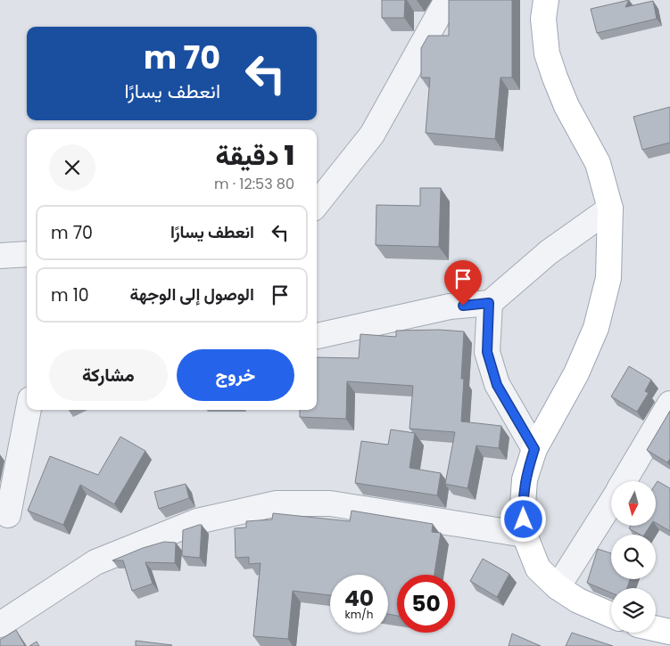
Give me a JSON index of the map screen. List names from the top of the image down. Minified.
{"north":"bottom","page":{"turn":["70 m","انعطف يسارًا"],"heading":["1 دقيقة","80 m · 12:53"],"list":[{"name":"انعطف يسارًا","value":"70 m"},{"name":"الوصول إلى الوجهة","value":"10 m"}],"buttons":["خروج","مشاركة"],"speed":"40 km/h","limit":"50"}}
